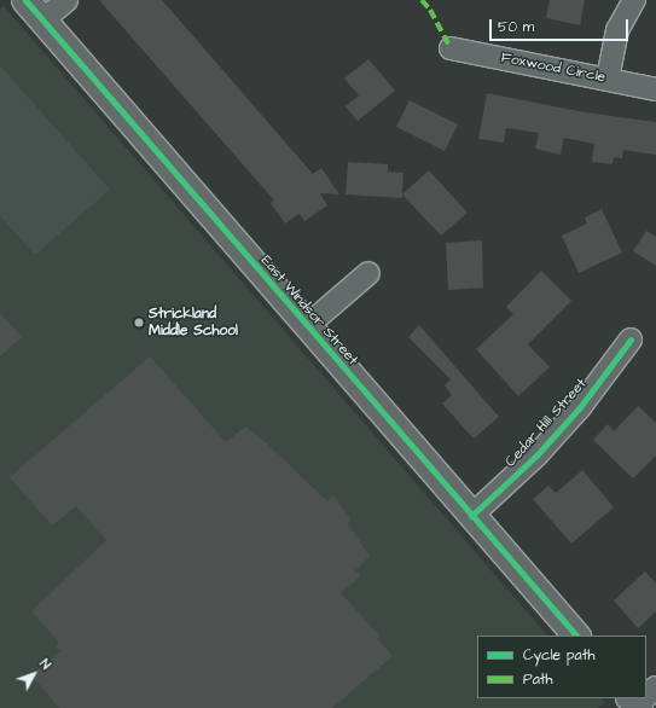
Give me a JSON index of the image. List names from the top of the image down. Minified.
{"streets":{"street":["Foxwood Circle","East Windsor Street","Cedar Hill Street"]},"crossings":[["East Windsor Street","Cedar Hill Street"]],"places":["Strickland Middle School"],"legend":["Cycle path","Path"],"scale_bar":"50 m","north":"top right"}
